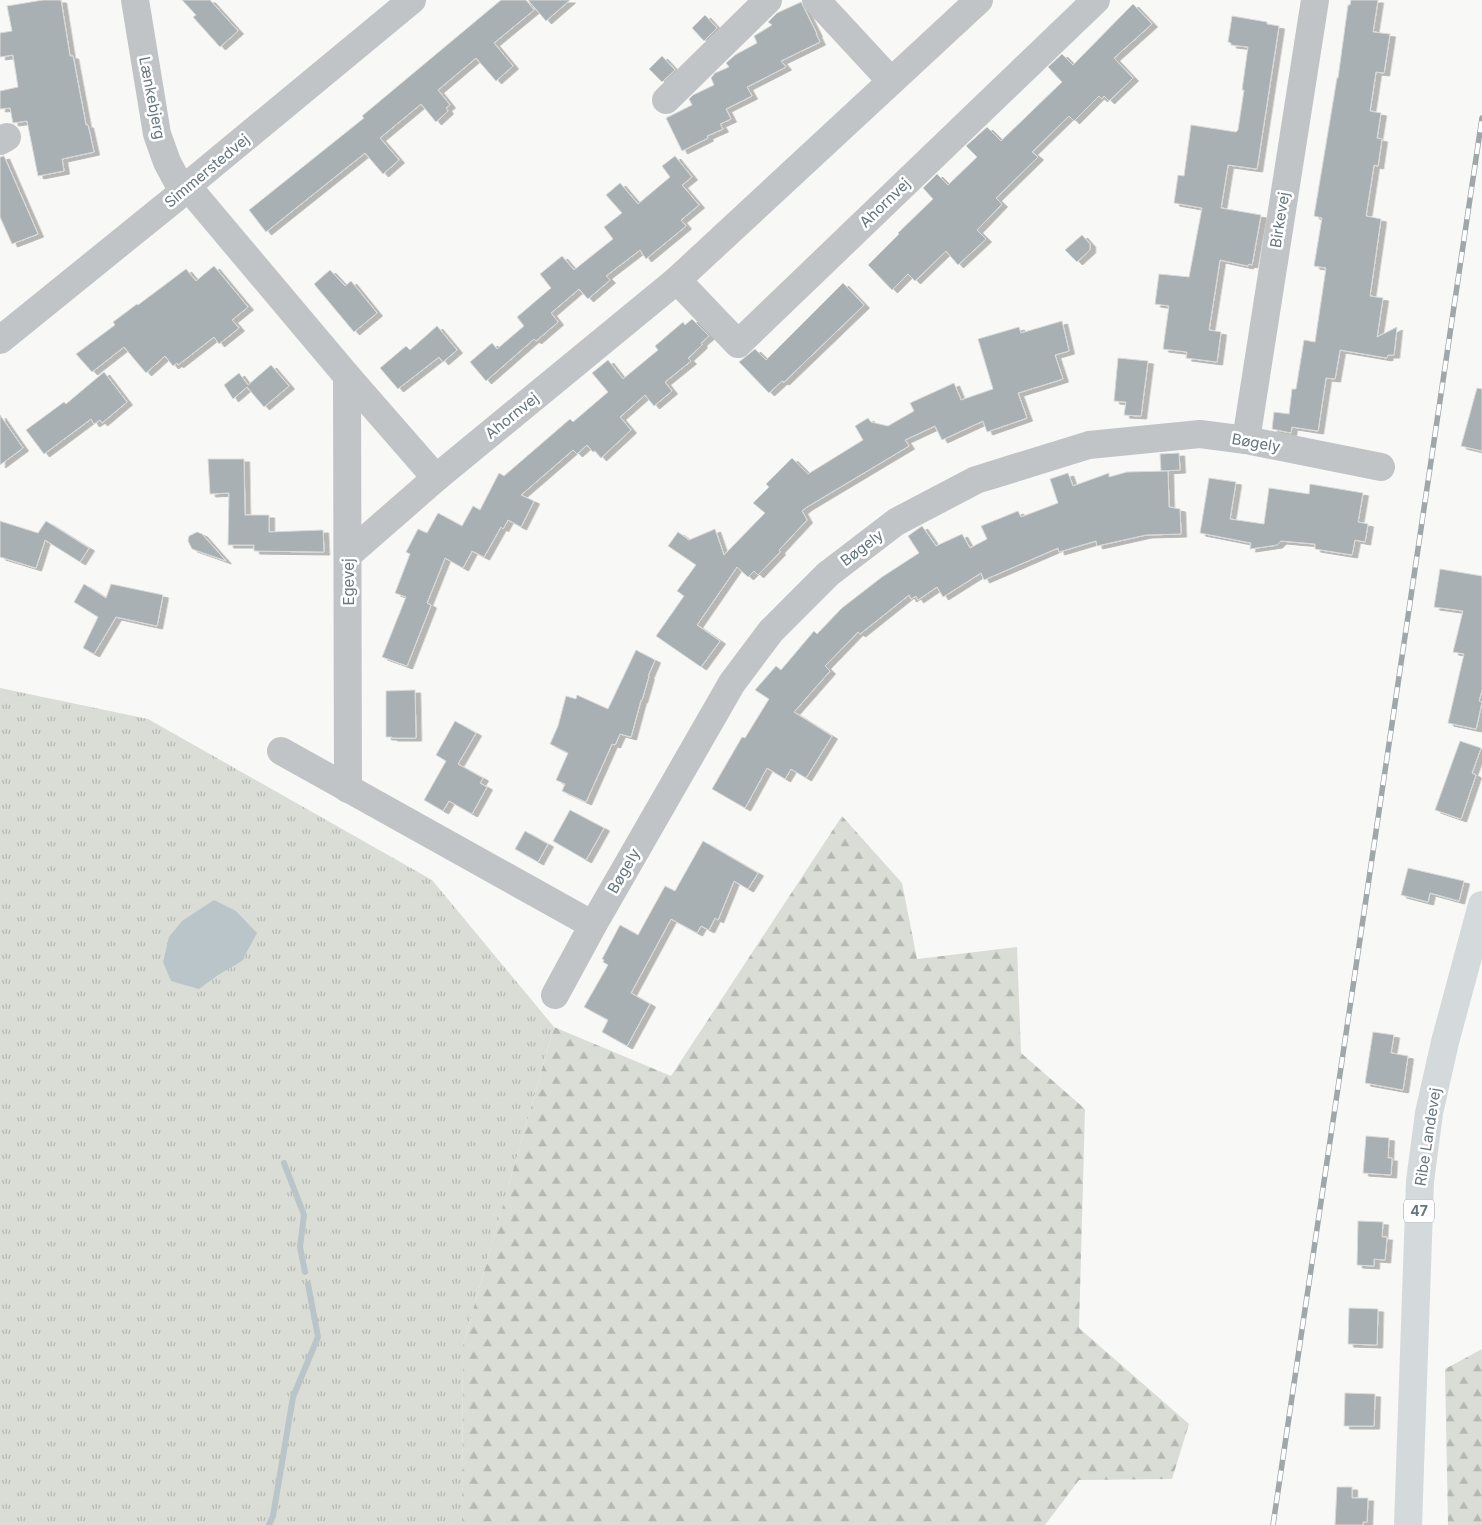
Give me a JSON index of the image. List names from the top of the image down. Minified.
{"streets":{"main road":["Ribe Landevej","47"],"street":["Lænkebjerg","Simmerstedvej","Ahornvej","Birkevej","Bøgely","Egevej"]},"crossings":[["Lænkebjerg","Simmerstedvej"],["Ahornvej","Egevej"],["Birkevej","Bøgely"]]}
